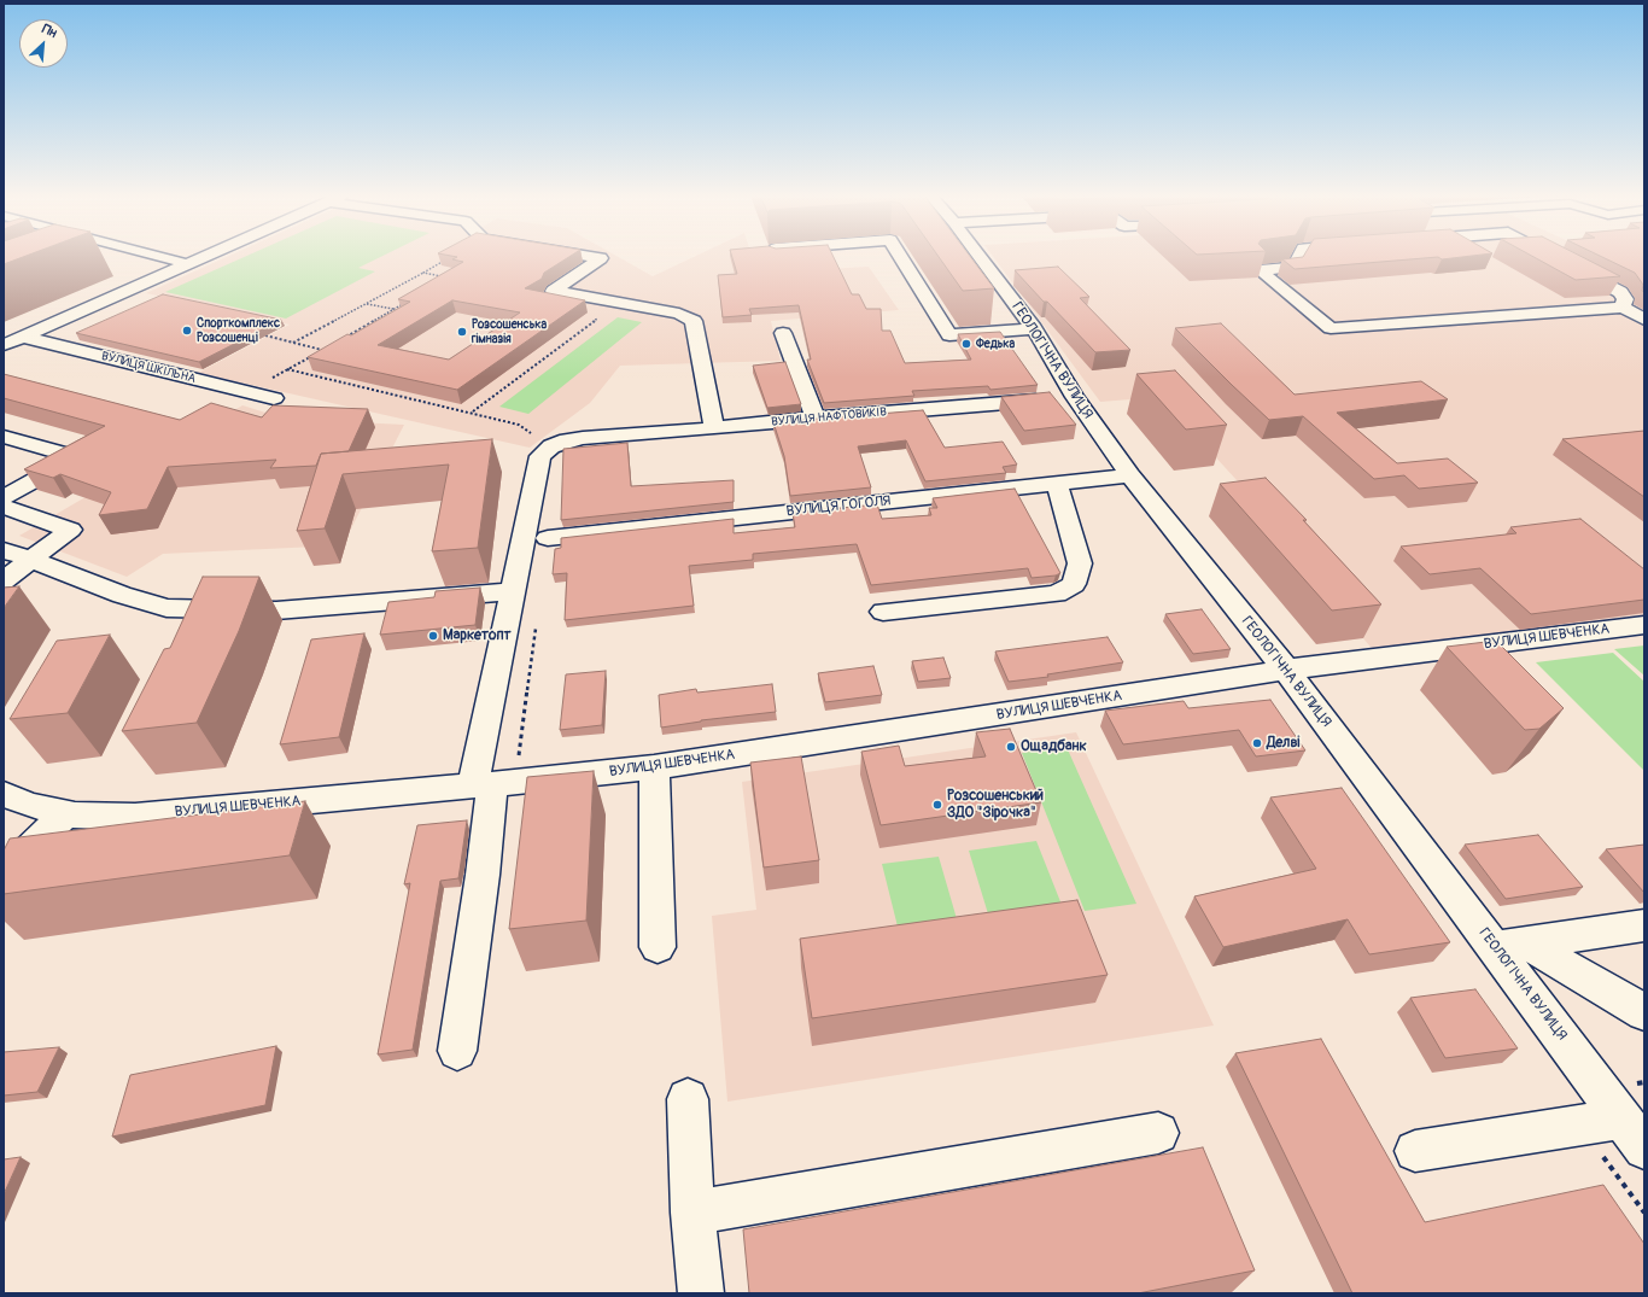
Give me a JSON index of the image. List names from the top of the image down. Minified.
{"streets":{"street":["ГЕОЛОГІЧНА ВУЛИЦЯ","ВУЛИЦЯ ШКІЛЬНА","ВУЛИЦЯ НАФТОВИКІВ","ВУЛИЦЯ ГОГОЛЯ","ВУЛИЦЯ ШЕВЧЕНКА"]},"crossings":[["ГЕОЛОГІЧНА ВУЛИЦЯ","ВУЛИЦЯ НАФТОВИКІВ"],["ГЕОЛОГІЧНА ВУЛИЦЯ","ВУЛИЦЯ ГОГОЛЯ"],["ГЕОЛОГІЧНА ВУЛИЦЯ","ВУЛИЦЯ ШЕВЧЕНКА"]],"places":["Спорткомплекс Розсошенці","Розсошенська гімназія","Федька","Маркетопт","Делві","Ощадбанк","Розсошенський ЗДО \"Зірочка\""],"north":"top right"}
